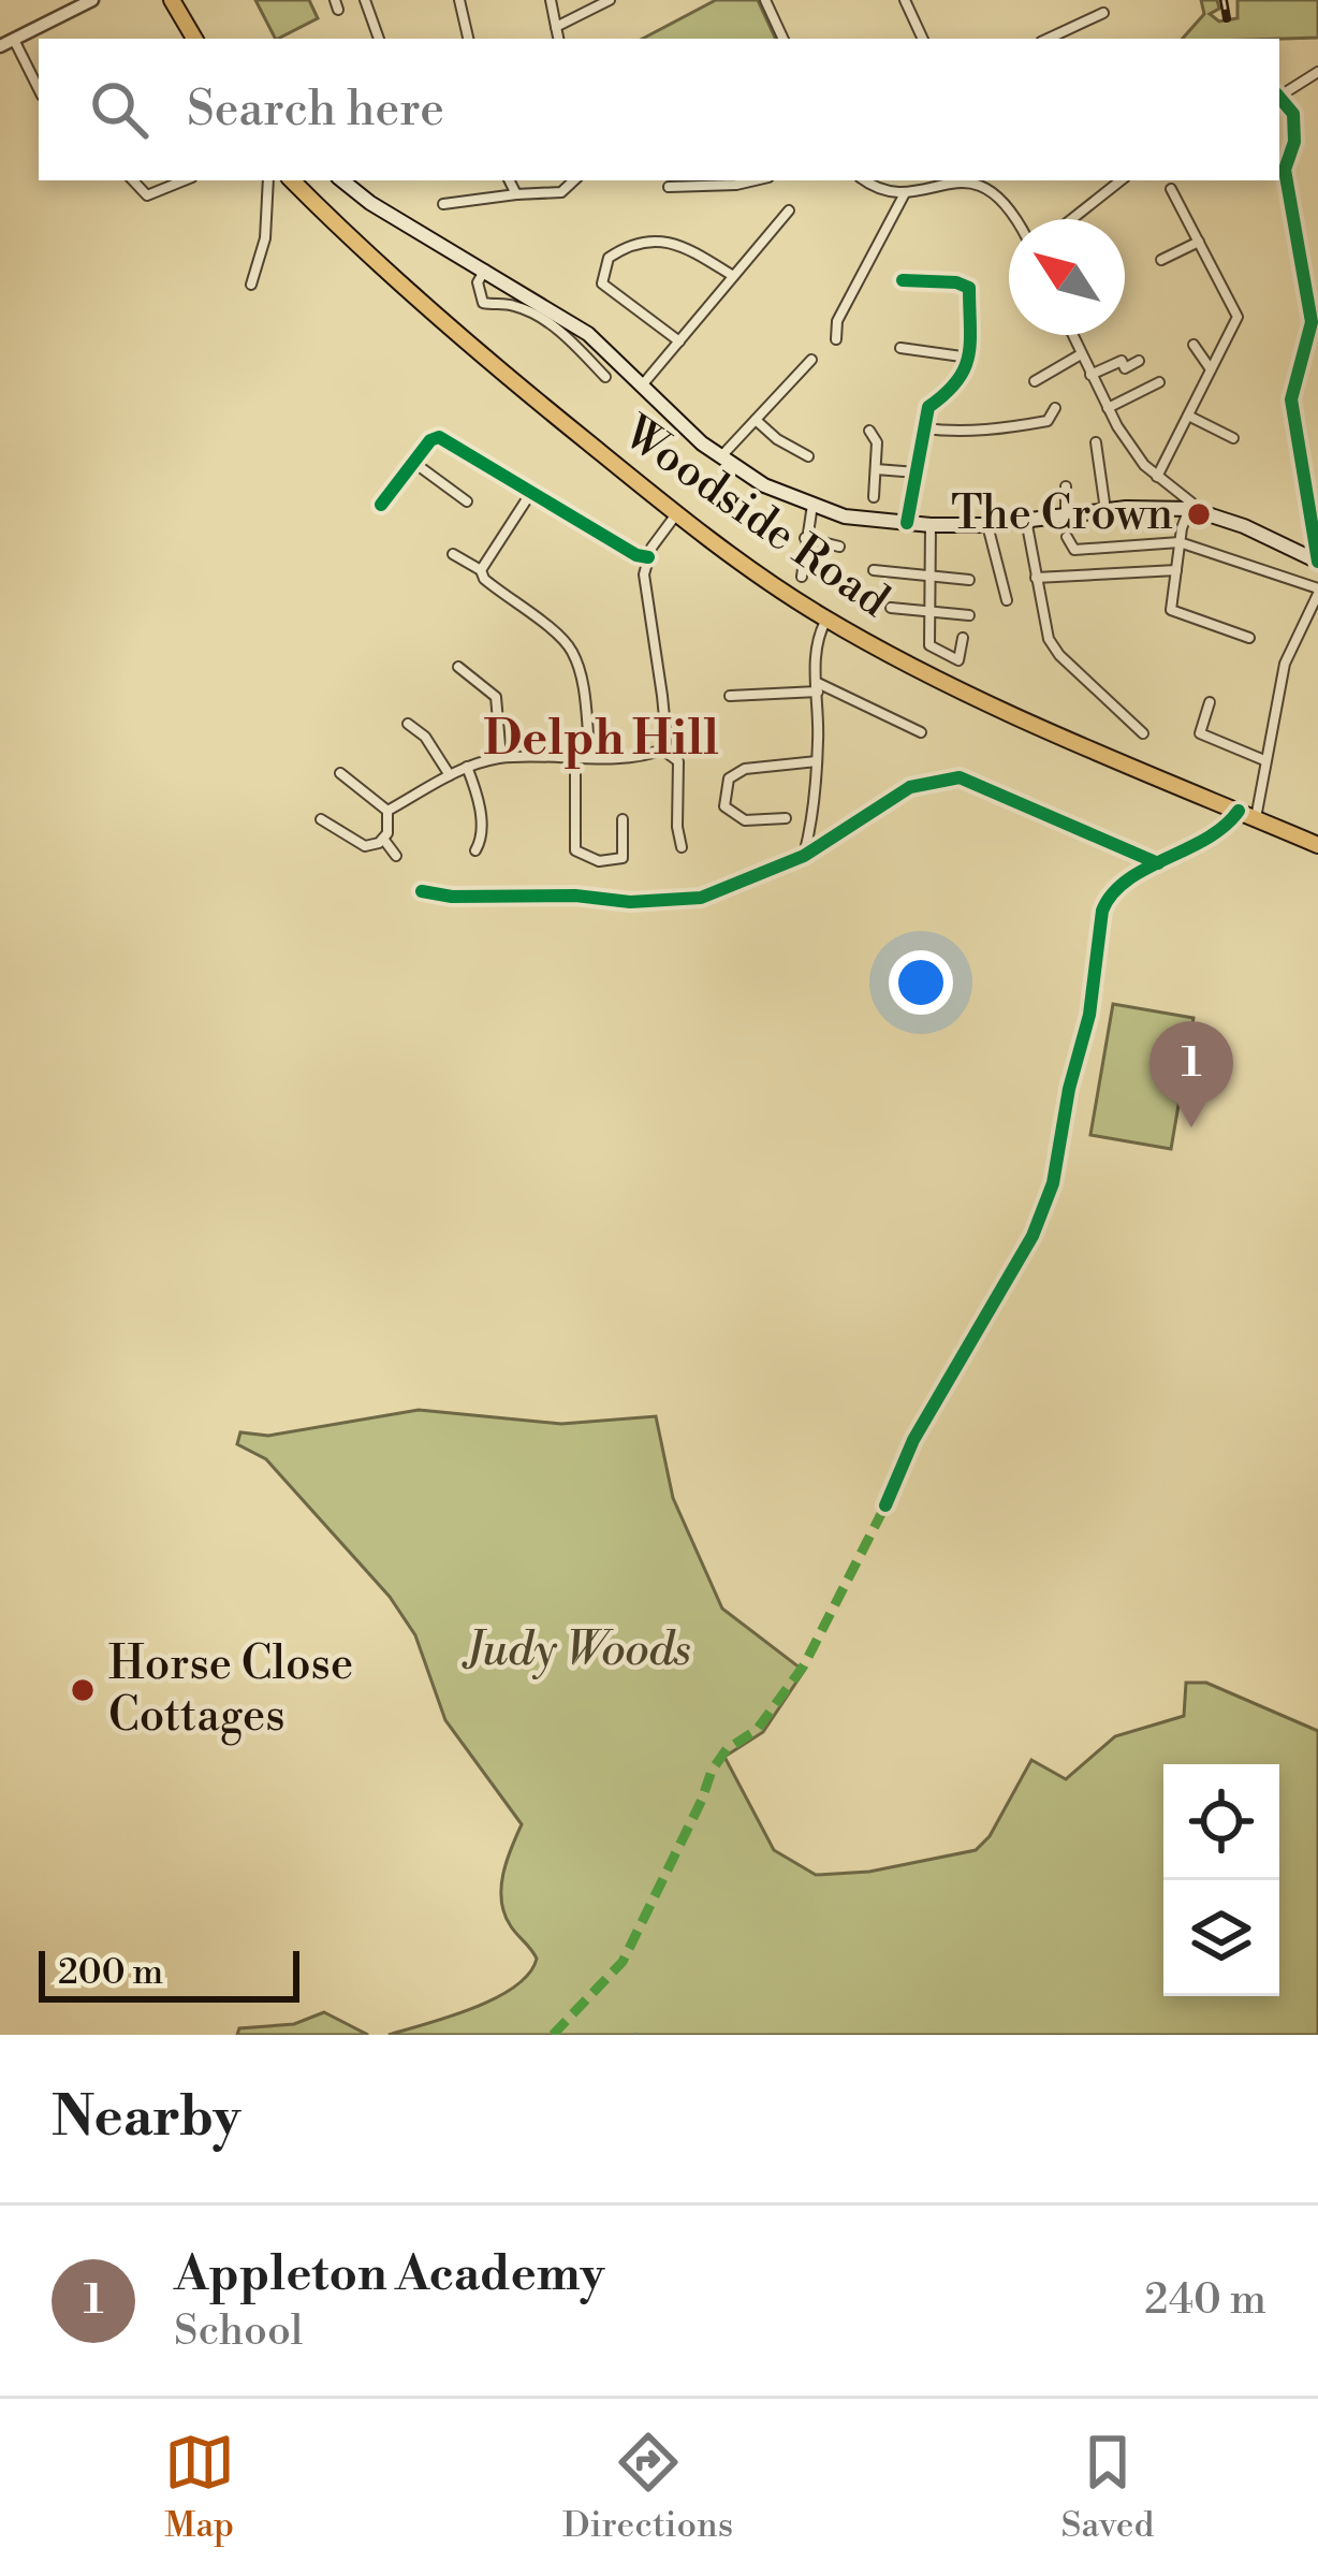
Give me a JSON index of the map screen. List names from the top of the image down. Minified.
{"streets":{"main road":["Woodside Road"]},"districts":["Delph Hill"],"parks":["Judy Woods"],"places":["The Crown","Horse Close Cottages"],"scale_bar":"200 m","north":"top left","page":{"search":"Search here","pins":"1","scale":"200 m","heading":"Nearby","list":[{"mark":"1","name":"Appleton Academy","note":"School","value":"240 m"}],"nav":["Map","Directions","Saved"]}}
